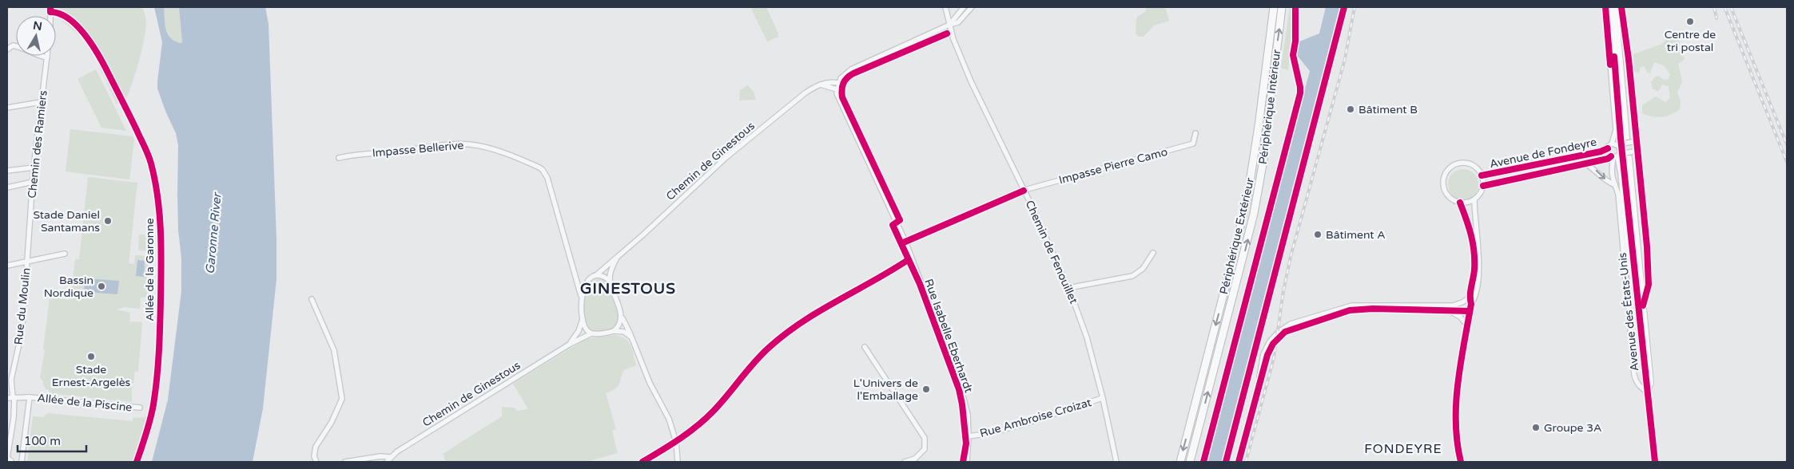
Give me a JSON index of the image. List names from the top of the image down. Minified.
{"streets":{"highway":["Périphérique Intérieur","Périphérique Extérieur"],"main road":["Avenue des États-Unis"],"street":["Chemin des Ramiers","Impasse Bellerive","Avenue de Fondeyre","Chemin de Ginestous","Impasse Pierre Camo","Chemin de Fenouillet","Rue du Moulin","Rue Isabelle Eberhardt","Allée de la Piscine","Rue Ambroise Croizat"],"cycle path":["Allée de la Garonne"]},"crossings":[["Chemin des Ramiers","Rue du Moulin"],["Impasse Bellerive","Chemin de Ginestous"],["Avenue de Fondeyre","Avenue des États-Unis"],["Impasse Pierre Camo","Chemin de Fenouillet"],["Chemin de Fenouillet","Rue Ambroise Croizat"],["Rue du Moulin","Allée de la Piscine"],["Rue Isabelle Eberhardt","Rue Ambroise Croizat"]],"one_way":["Périphérique Intérieur","Périphérique Extérieur"],"districts":["GINESTOUS","FONDEYRE"],"water":["Garonne River"],"places":["Centre de tri postal","Bâtiment B","Stade Daniel Santamans","Bâtiment A","Bassin Nordique","Stade Ernest-Argelès","L'Univers de l'Emballage","Groupe 3A"],"scale_bar":"100 m","north":"top"}
